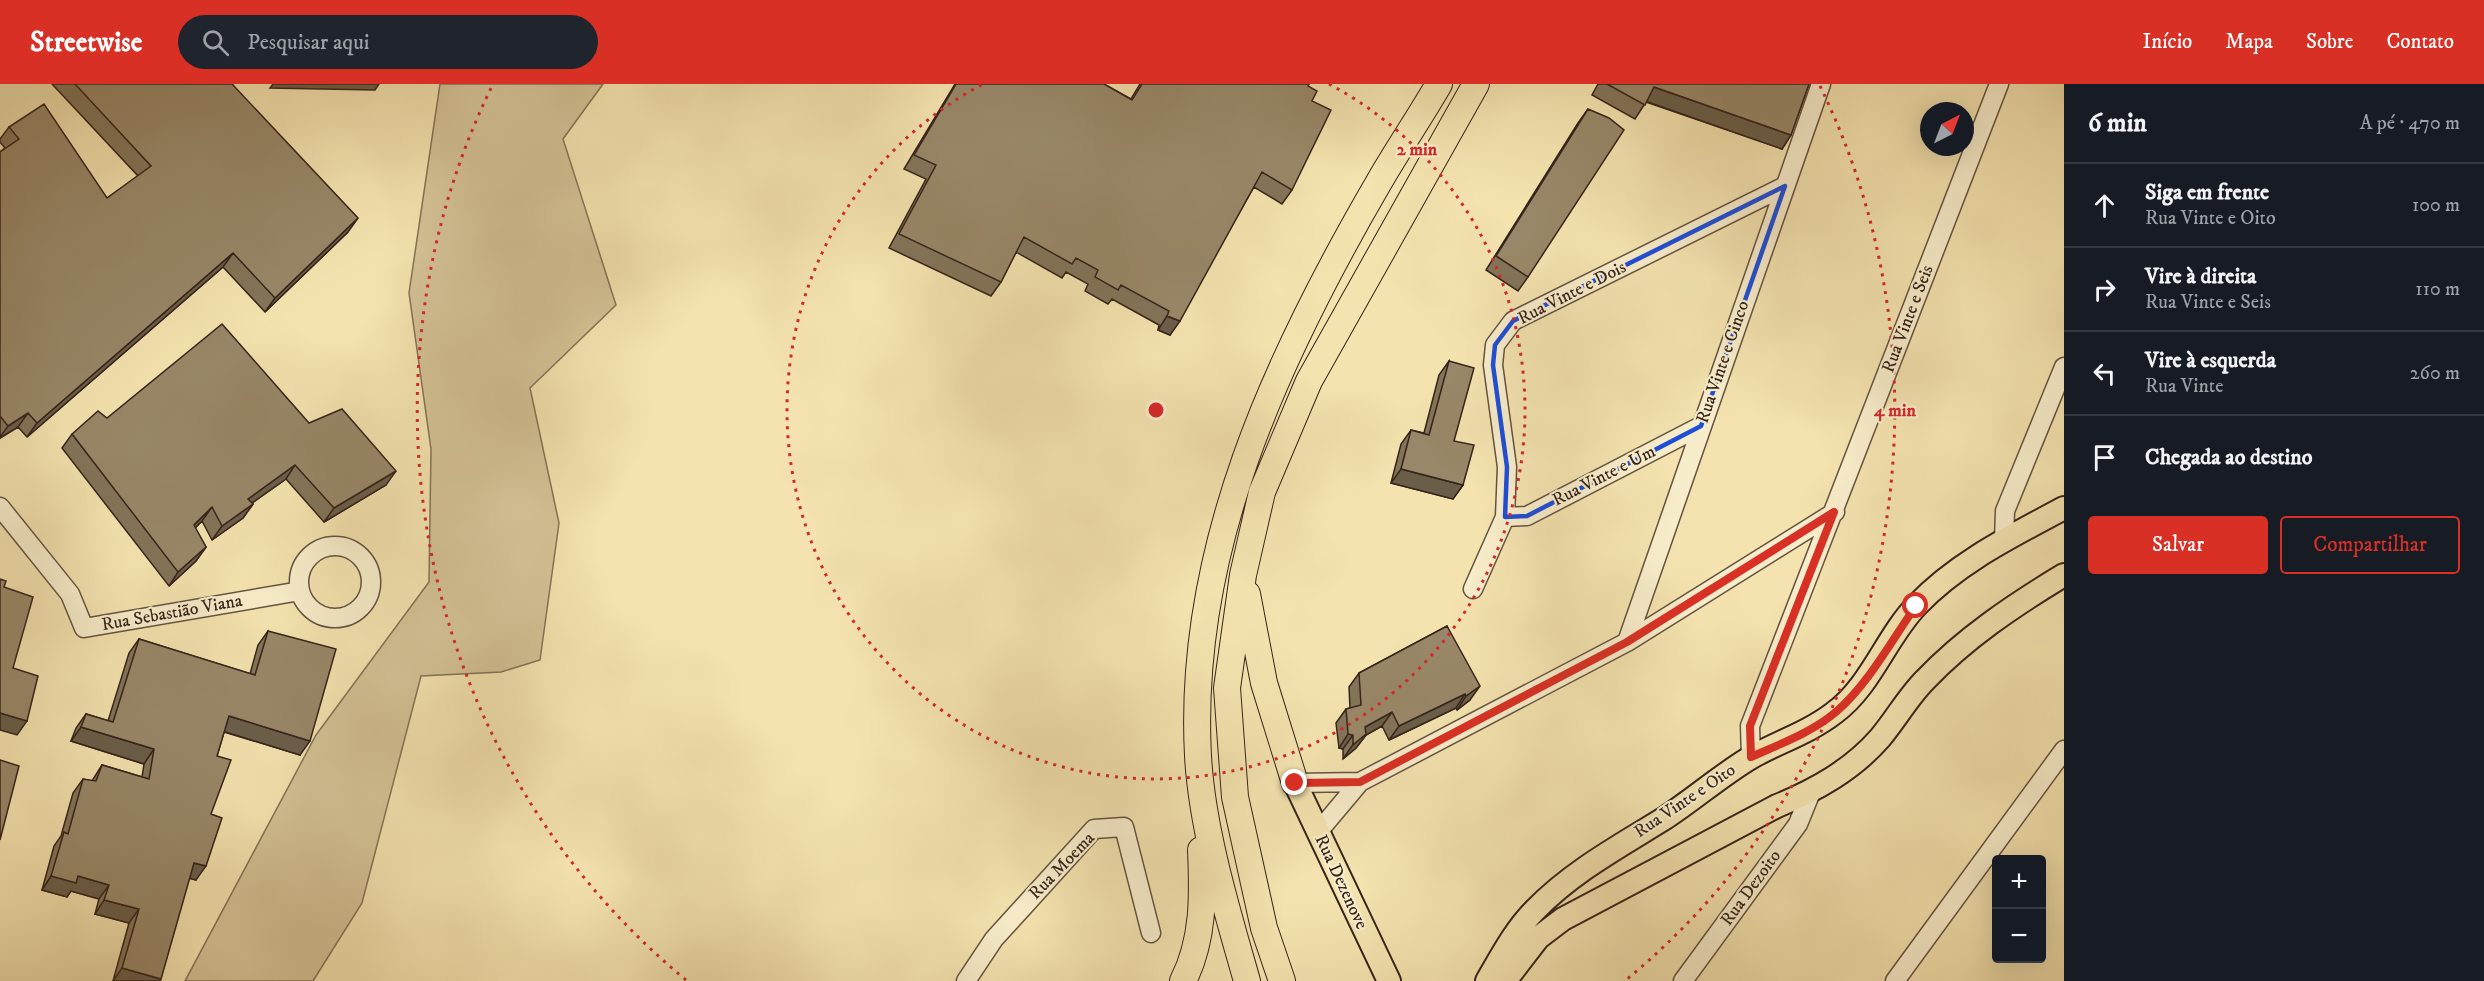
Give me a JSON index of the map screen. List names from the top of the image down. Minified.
{"streets":{"main road":["Rua Vinte e Oito","Rua Dezenove"],"street":["Rua Vinte e Dois","Rua Vinte e Seis","Rua Vinte e Cinco","Rua Vinte e Um","Rua Sebastião Viana","Rua Moema","Rua Dezoito"]},"crossings":[["Rua Vinte e Dois","Rua Vinte e Cinco"],["Rua Vinte e Dois","Rua Vinte e Um"],["Rua Vinte e Seis","Rua Vinte e Oito"],["Rua Vinte e Cinco","Rua Vinte e Um"]],"north":"top right","page":{"header":"Streetwise","search":"Pesquisar aqui","nav":["Início","Mapa","Sobre","Contato"],"heading":["6 min","A pé · 470 m"],"list":[["Siga em frente","Rua Vinte e Oito","100 m"],["Vire à direita","Rua Vinte e Seis","110 m"],["Vire à esquerda","Rua Vinte","260 m"],"Chegada ao destino"],"buttons":["Salvar","Compartilhar"],"map_buttons":["+","−"]},"rings":["2 min","4 min"]}
